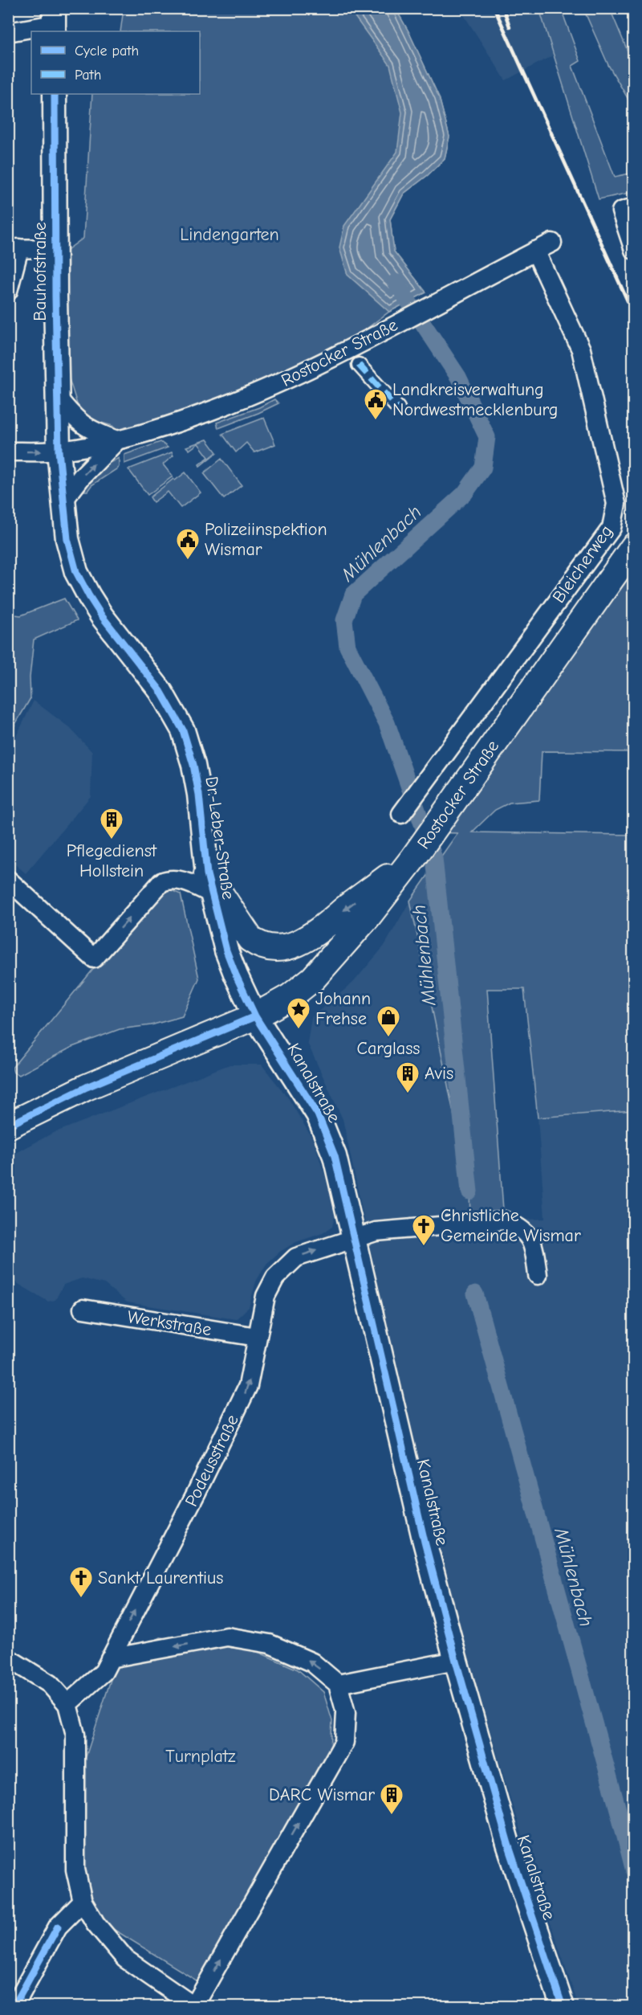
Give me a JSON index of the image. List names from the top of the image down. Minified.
{"streets":{"main road":["Rostocker Straße"],"street":["Bauhofstraße","Bleicherweg","Dr.-Leber-Straße","Kanalstraße","Werkstraße","Podeusstraße"]},"crossings":[["Bauhofstraße","Rostocker Straße"],["Bauhofstraße","Dr.-Leber-Straße"],["Rostocker Straße","Bleicherweg"],["Rostocker Straße","Dr.-Leber-Straße"],["Rostocker Straße","Kanalstraße"],["Dr.-Leber-Straße","Kanalstraße"],["Kanalstraße","Podeusstraße"],["Werkstraße","Podeusstraße"]],"one_way":["Podeusstraße"],"water":["Mühlenbach"],"parks":["Lindengarten","Turnplatz"],"places":{"public building":["Landkreisverwaltung Nordwestmecklenburg","Polizeiinspektion Wismar"],"building":["Pflegedienst Hollstein","Avis","DARC Wismar"],"place":["Johann Frehse"],"shop":["Carglass"],"church":["Christliche Gemeinde Wismar","Sankt Laurentius"]},"legend":["Cycle path","Path"]}
